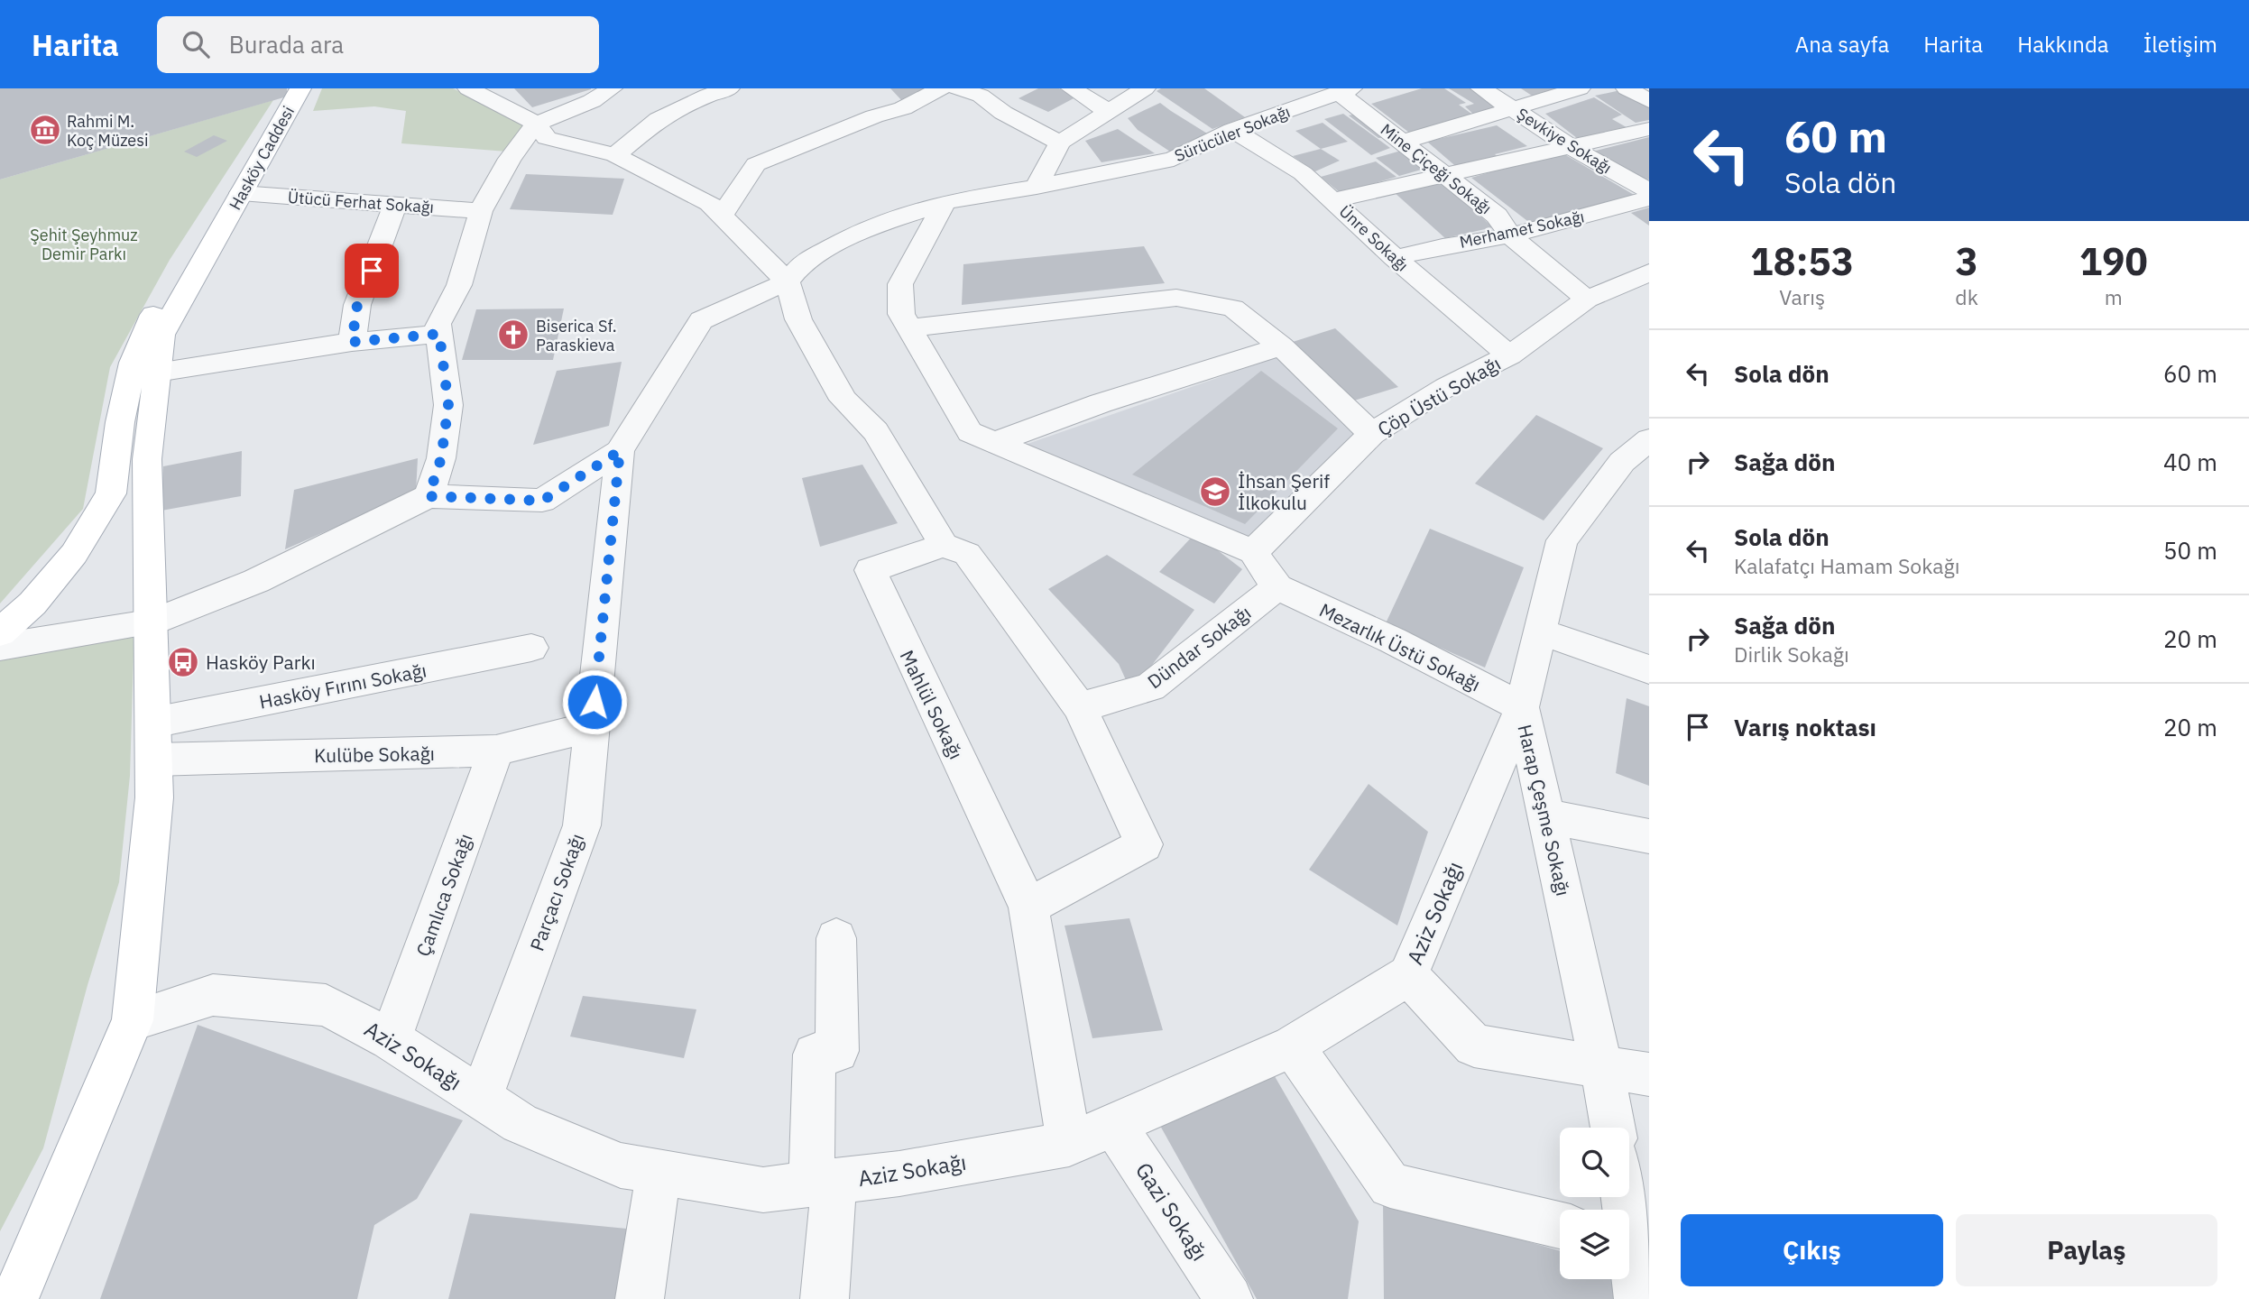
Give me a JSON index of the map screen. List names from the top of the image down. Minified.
{"streets":{"main road":["Hasköy Caddesi"],"street":["Sürücüler Sokağı","Şevkiye Sokağı","Mine Çiçeği Sokağı","Ütücü Ferhat Sokağı","Merhamet Sokağı","Ünre Sokağı","Çöp Üstü Sokağı","Dündar Sokağı","Mezarlık Üstü Sokağı","Hasköy Fırını Sokağı","Mahlül Sokağı","Kulübe Sokağı","Harap Çeşme Sokağı","Parçacı Sokağı","Çamlıca Sokağı","Aziz Sokağı","Gazi Sokağı"]},"crossings":[["Sürücüler Sokağı","Mine Çiçeği Sokağı"],["Sürücüler Sokağı","Ünre Sokağı"],["Hasköy Caddesi","Ütücü Ferhat Sokağı"],["Mine Çiçeği Sokağı","Merhamet Sokağı"],["Mine Çiçeği Sokağı","Çöp Üstü Sokağı"],["Merhamet Sokağı","Ünre Sokağı"],["Ünre Sokağı","Çöp Üstü Sokağı"],["Dündar Sokağı","Mezarlık Üstü Sokağı"],["Mezarlık Üstü Sokağı","Harap Çeşme Sokağı"],["Mezarlık Üstü Sokağı","Aziz Sokağı"],["Kulübe Sokağı","Parçacı Sokağı"],["Kulübe Sokağı","Çamlıca Sokağı"],["Harap Çeşme Sokağı","Aziz Sokağı"],["Parçacı Sokağı","Aziz Sokağı"],["Çamlıca Sokağı","Aziz Sokağı"],["Aziz Sokağı","Gazi Sokağı"]],"parks":["Şehit Şeyhmuz Demir Parkı"],"places":{"museum":["Rahmi M. Koç Müzesi"],"church":["Biserica Sf. Paraskieva"],"school or university":["İhsan Şerif İlkokulu"],"bus stop":["Hasköy Parkı"]},"page":{"header":"Harita","search":"Burada ara","nav":["Ana sayfa","Harita","Hakkında","İletişim"],"turn":["60 m","Sola dön"],"eta":["18:53","Varış","3","dk","190","m"],"list":[{"name":"Sola dön","value":"60 m"},{"name":"Sağa dön","value":"40 m"},{"name":"Sola dön","note":"Kalafatçı Hamam Sokağı","value":"50 m"},{"name":"Sağa dön","note":"Dirlik Sokağı","value":"20 m"},{"name":"Varış noktası","value":"20 m"}],"buttons":["Çıkış","Paylaş"]}}
